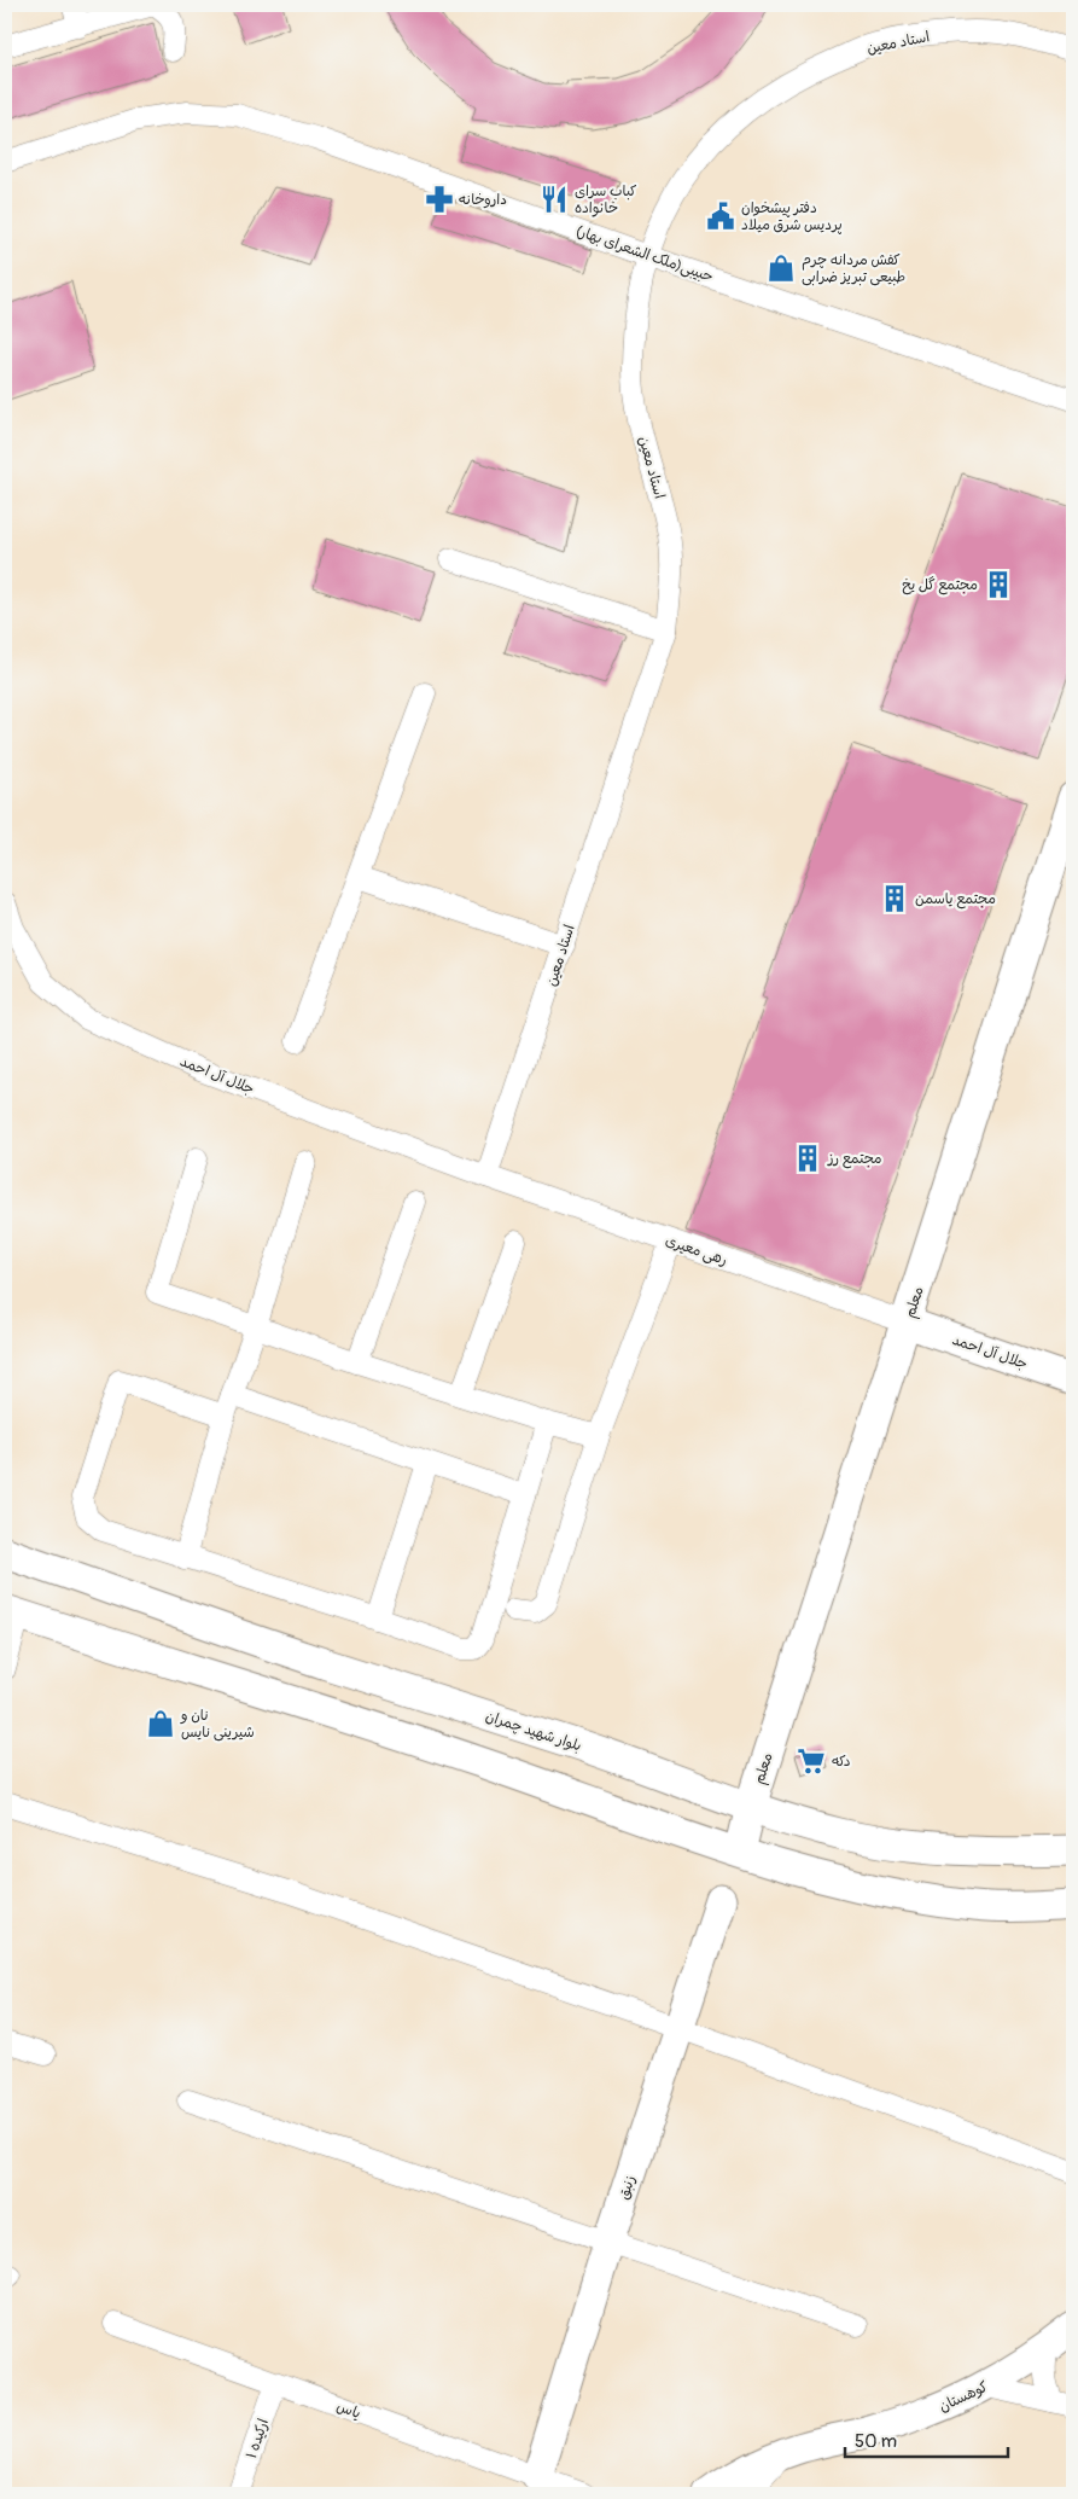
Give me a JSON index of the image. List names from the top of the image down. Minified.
{"streets":{"main road":["جلال آل احمد","معلم","بلوار شهید چمران","زنبق","کوهستان"],"street":["استاد معین","حبیبی(ملک الشعرای بهار)","رهی معیری","یاس","ارکیده ۱"]},"crossings":[["استاد معین","حبیبی(ملک الشعرای بهار)"],["استاد معین","جلال آل احمد"],["استاد معین","رهی معیری"],["جلال آل احمد","رهی معیری"],["جلال آل احمد","معلم"],["رهی معیری","معلم"],["معلم","بلوار شهید چمران"],["زنبق","یاس"],["یاس","ارکیده ۱"]],"places":{"pharmacy":["داروخانه"],"restaurant":["کباب سرای خانواده"],"public building":["دفتر پیشخوان پردیس شرق میلاد"],"shop":["کفش مردانه چرم طبیعی تبریز ضرابی","نان و شیرینی نایس"],"building":["مجتمع گل یخ","مجتمع یاسمن","مجتمع رز"],"supermarket":["دکه"]},"scale_bar":"50 m"}
